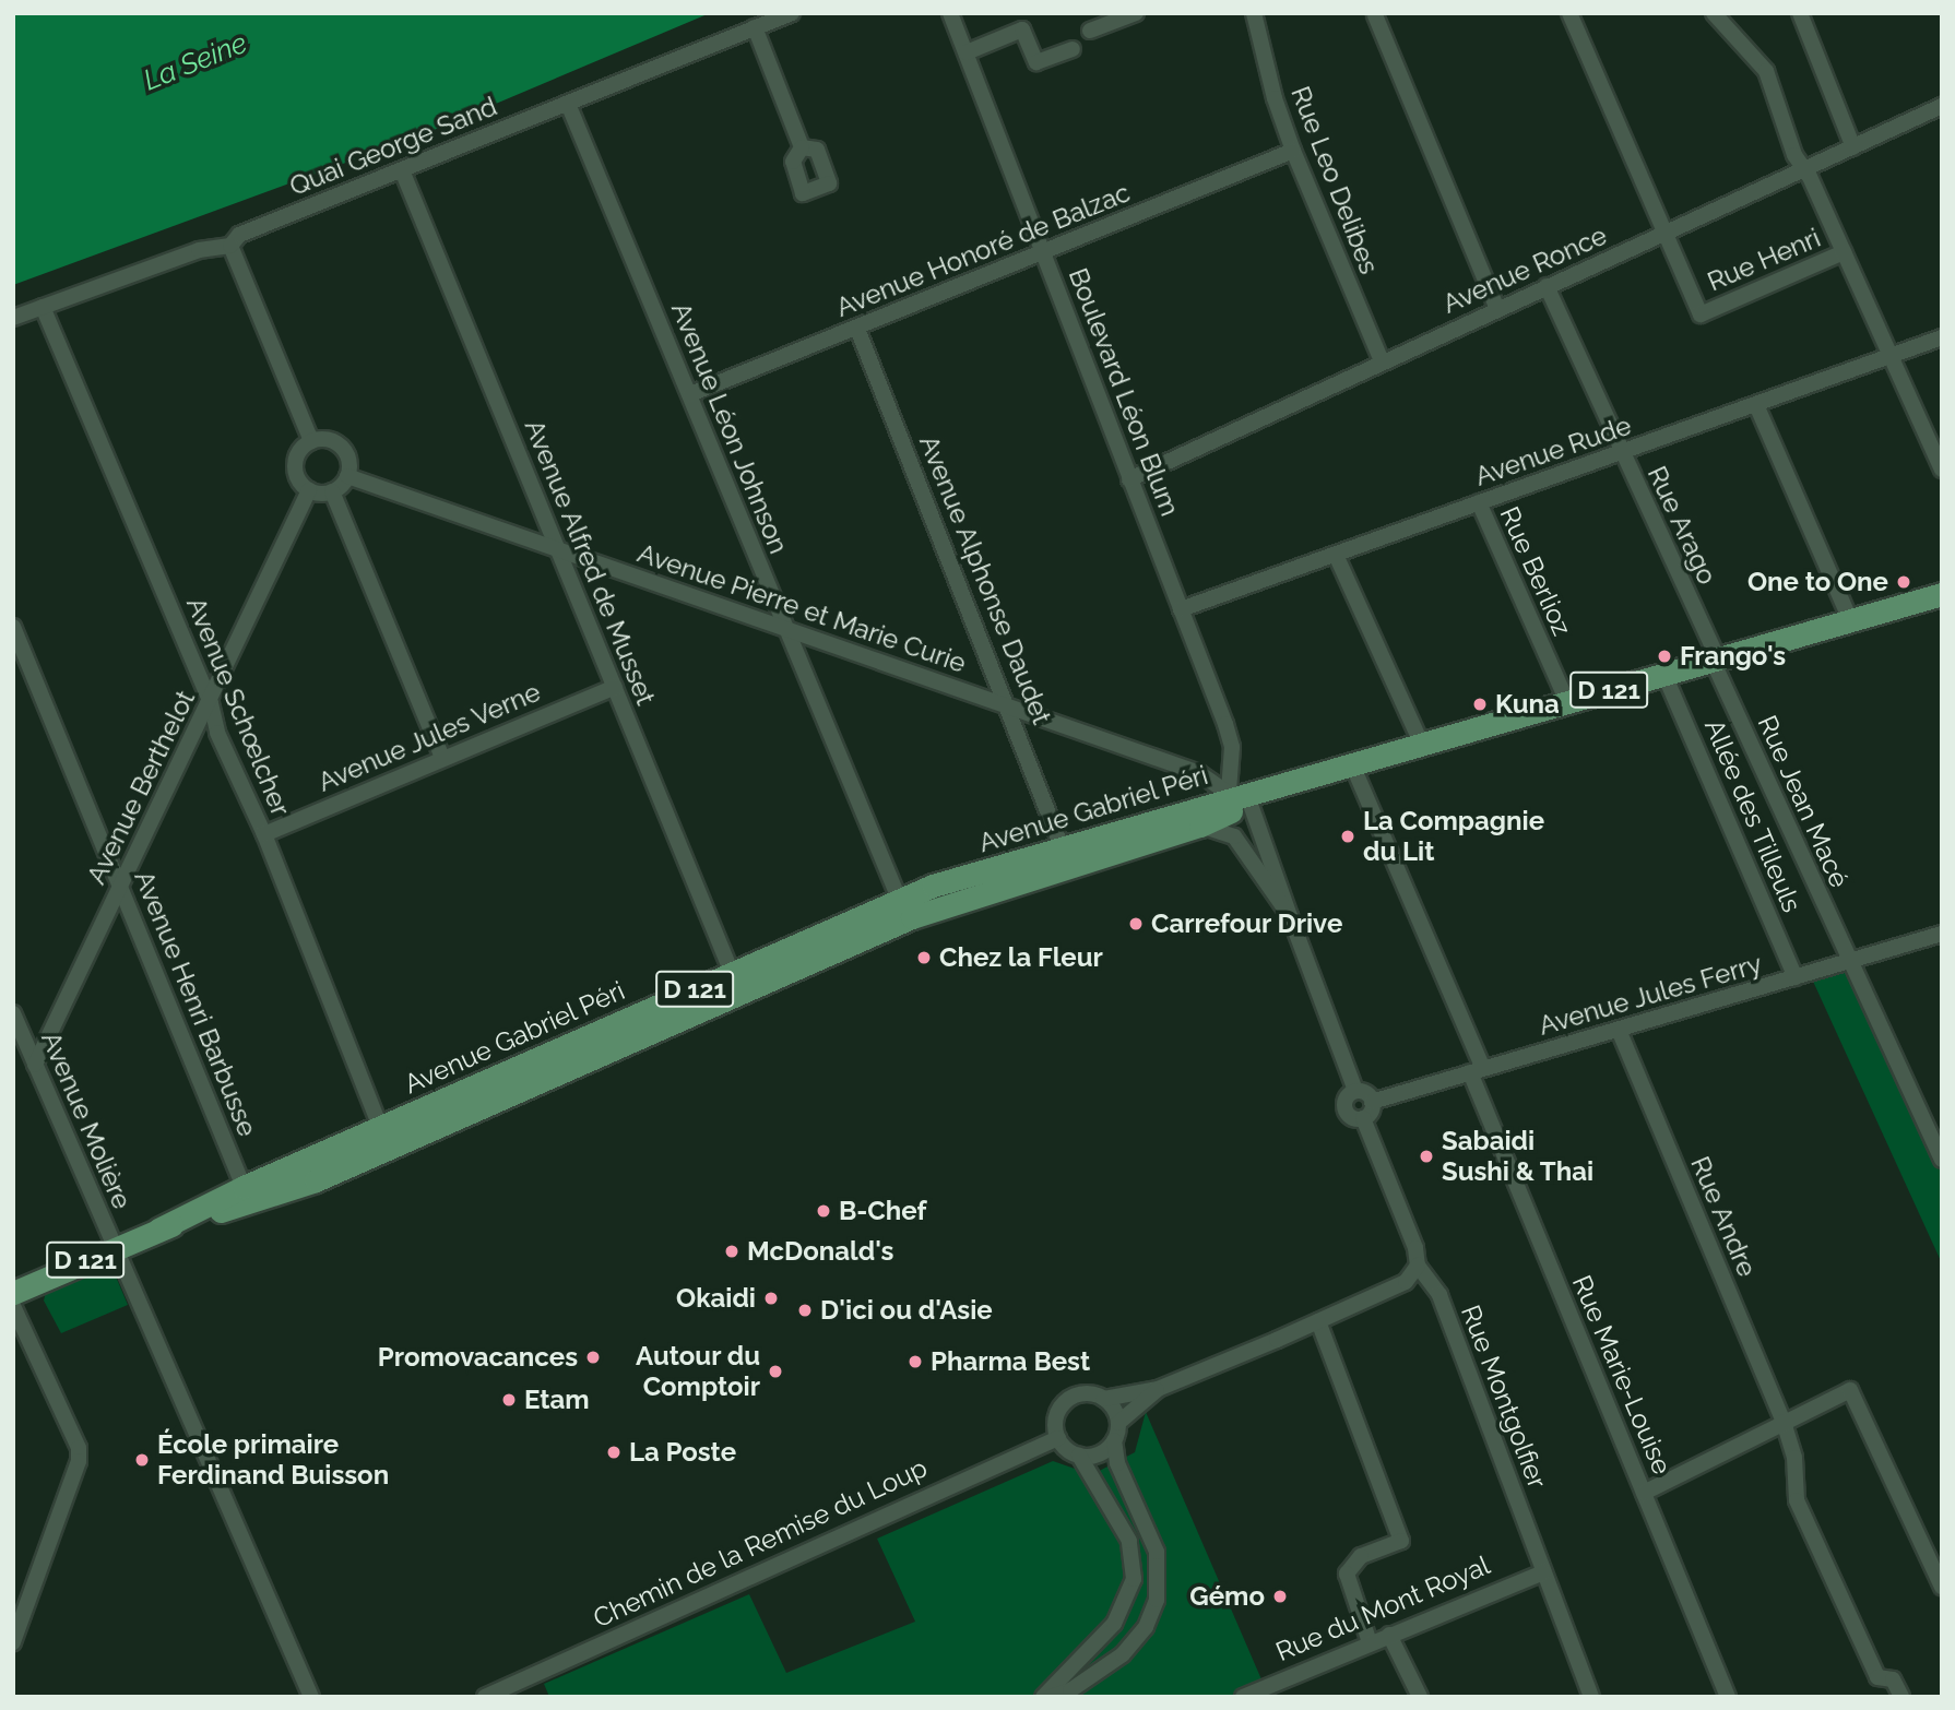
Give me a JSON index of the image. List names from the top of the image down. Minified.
{"streets":{"main road":["D 121","Avenue Gabriel Péri"],"street":["Quai George Sand","Rue Leo Delibes","Avenue Honoré de Balzac","Rue Henri","Avenue Ronce","Boulevard Léon Blum","Avenue Léon Johnson","Avenue Rude","Rue Arago","Avenue Alfred de Musset","Rue Berlioz","Avenue Alphonse Daudet","Avenue Pierre et Marie Curie","Avenue Schœlcher","Avenue Jules Verne","Avenue Berthelot","Rue Jean Macé","Allée des Tilleuls","Avenue Jules Ferry","Avenue Henri Barbusse","Avenue Molière","Rue Andre","Rue Marie-Louise","Rue Montgolfier","Chemin de la Remise du Loup","Rue du Mont Royal"]},"crossings":[["Quai George Sand","Avenue Léon Johnson"],["Quai George Sand","Avenue Alfred de Musset"],["Quai George Sand","Avenue Schœlcher"],["Rue Leo Delibes","Avenue Honoré de Balzac"],["Rue Leo Delibes","Avenue Ronce"],["Avenue Honoré de Balzac","Boulevard Léon Blum"],["Avenue Honoré de Balzac","Avenue Léon Johnson"],["Avenue Honoré de Balzac","Avenue Alphonse Daudet"],["Rue Henri","Avenue Ronce"],["Avenue Ronce","Boulevard Léon Blum"],["Avenue Ronce","Rue Arago"],["Boulevard Léon Blum","Avenue Rude"],["Boulevard Léon Blum","Avenue Pierre et Marie Curie"],["Boulevard Léon Blum","D 121"],["Boulevard Léon Blum","Avenue Gabriel Péri"],["Boulevard Léon Blum","Rue Montgolfier"],["Avenue Léon Johnson","Avenue Pierre et Marie Curie"],["Avenue Léon Johnson","Avenue Gabriel Péri"],["Avenue Rude","Rue Arago"],["Avenue Rude","Rue Berlioz"],["Rue Arago","D 121"],["Rue Arago","Rue Jean Macé"],["Avenue Alfred de Musset","Avenue Pierre et Marie Curie"],["Avenue Alfred de Musset","Avenue Jules Verne"],["Avenue Alfred de Musset","Avenue Gabriel Péri"],["Rue Berlioz","D 121"],["Avenue Alphonse Daudet","Avenue Pierre et Marie Curie"],["Avenue Alphonse Daudet","Avenue Gabriel Péri"],["Avenue Pierre et Marie Curie","D 121"],["Avenue Pierre et Marie Curie","Avenue Berthelot"],["Avenue Pierre et Marie Curie","Avenue Gabriel Péri"],["Avenue Pierre et Marie Curie","Rue Montgolfier"],["D 121","Rue Jean Macé"],["D 121","Avenue Gabriel Péri"],["D 121","Allée des Tilleuls"],["D 121","Rue Marie-Louise"],["D 121","Rue Montgolfier"],["Avenue Schœlcher","Avenue Jules Verne"],["Avenue Schœlcher","Avenue Berthelot"],["Avenue Schœlcher","Avenue Gabriel Péri"],["Avenue Berthelot","Avenue Henri Barbusse"],["Avenue Berthelot","Avenue Molière"],["Rue Jean Macé","Avenue Jules Ferry"],["Avenue Gabriel Péri","Avenue Henri Barbusse"],["Avenue Gabriel Péri","Avenue Molière"],["Avenue Gabriel Péri","Rue Montgolfier"],["Allée des Tilleuls","Avenue Jules Ferry"],["Avenue Jules Ferry","Rue Andre"],["Avenue Jules Ferry","Rue Marie-Louise"],["Avenue Jules Ferry","Rue Montgolfier"],["Rue Montgolfier","Rue du Mont Royal"]],"water":["La Seine"],"places":["One to One","Frango's","Kuna","La Compagnie du Lit","Carrefour Drive","Chez la Fleur","Sabaidi Sushi & Thai","B-Chef","McDonald's","Okaidi","D'ici ou d'Asie","Promovacances","Pharma Best","Autour du Comptoir","Etam","La Poste","École primaire Ferdinand Buisson","Gémo"]}
